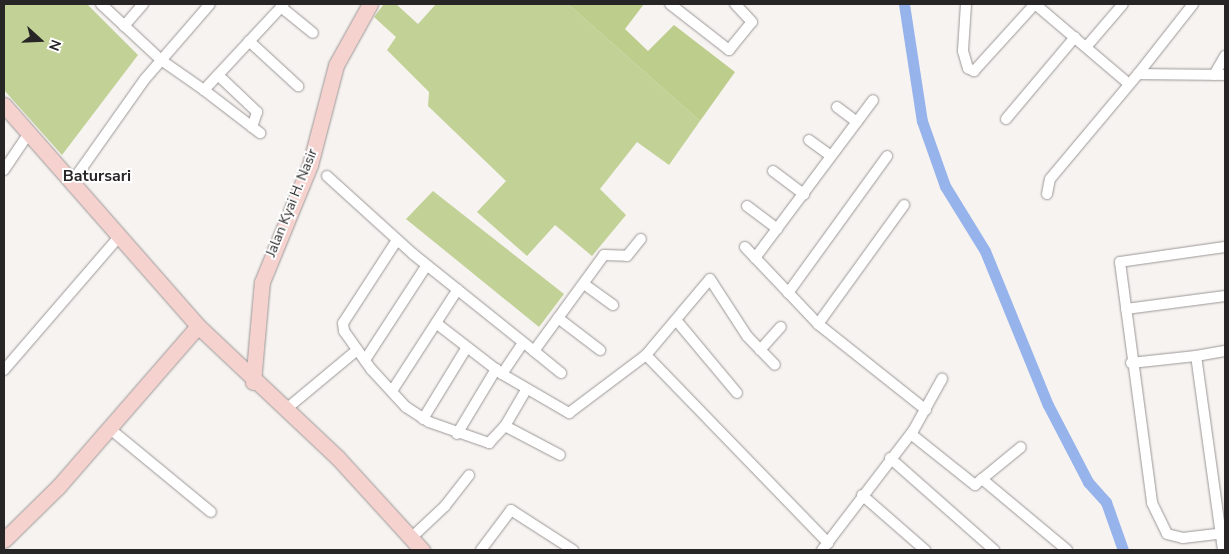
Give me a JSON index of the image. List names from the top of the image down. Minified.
{"streets":{"main road":["Jalan Kyai H. Nasir"]},"districts":["Batursari"],"north":"right"}
